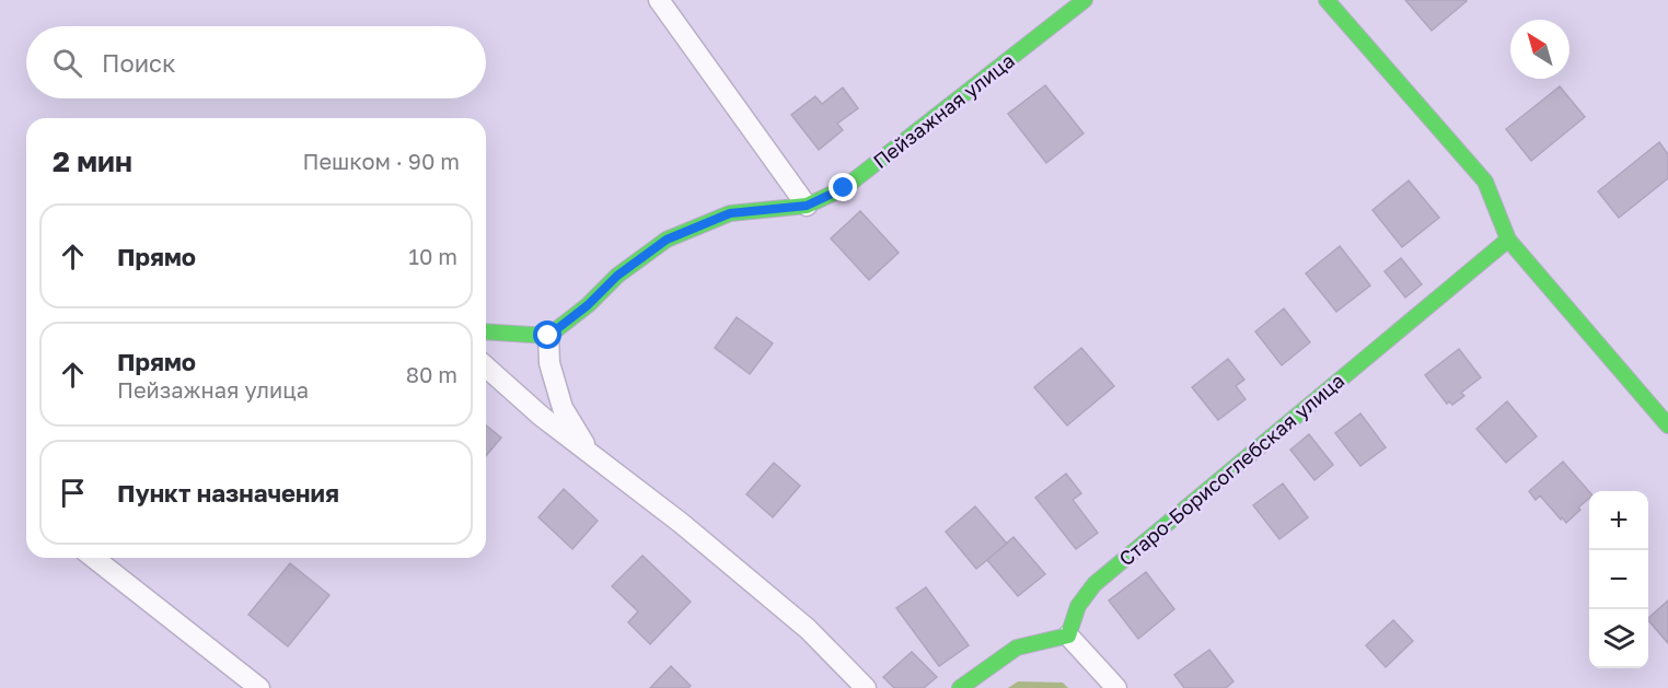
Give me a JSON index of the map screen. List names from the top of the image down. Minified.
{"streets":{"street":["Пейзажная улица","Старо-Борисоглебская улица"]},"north":"top left","page":{"search":"Поиск","heading":["2 мин","Пешком · 90 m"],"list":[["Прямо","10 m"],["Прямо","Пейзажная улица","80 m"],"Пункт назначения"],"map_buttons":["+","−"]}}
